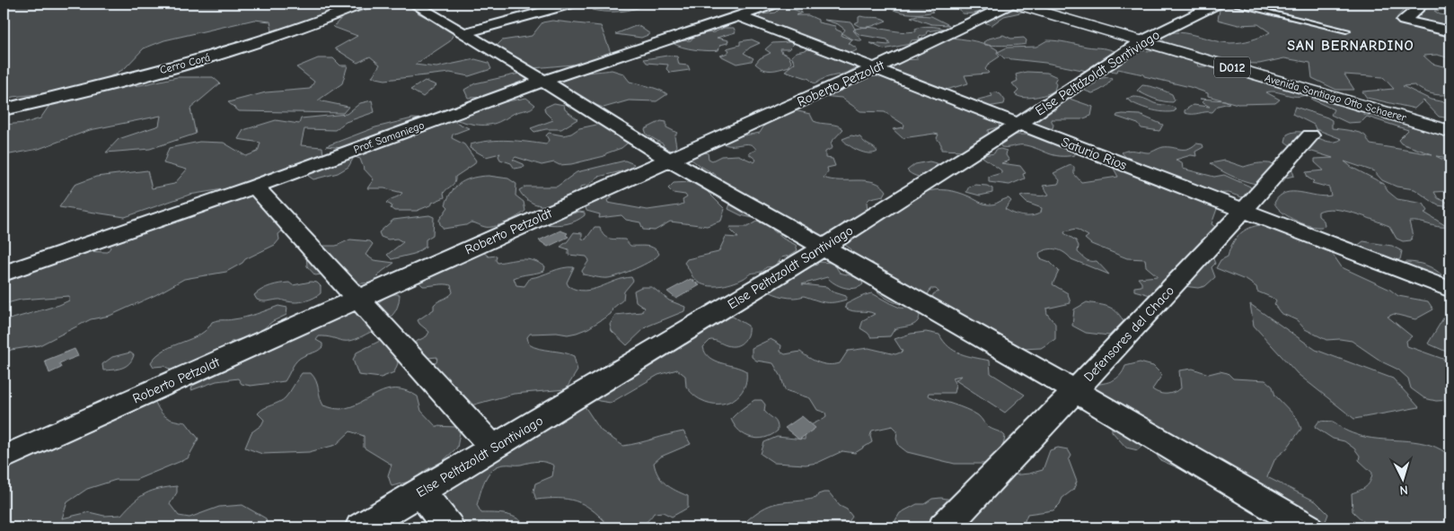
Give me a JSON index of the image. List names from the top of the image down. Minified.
{"streets":{"main road":["D012","Avenida Santiago Otto Schaerer"],"street":["Cerro Corá","Else Peltdzoldt Santiviago","Roberto Petzoldt","Prof. Samaniego","Saturio Rios","Defensores del Chaco"]},"crossings":[["Else Peltdzoldt Santiviago","Avenida Santiago Otto Schaerer"],["Else Peltdzoldt Santiviago","Saturio Rios"],["Roberto Petzoldt","Avenida Santiago Otto Schaerer"],["Roberto Petzoldt","Saturio Rios"],["Prof. Samaniego","Saturio Rios"],["Saturio Rios","Defensores del Chaco"]],"districts":["SAN BERNARDINO"],"north":"bottom"}
